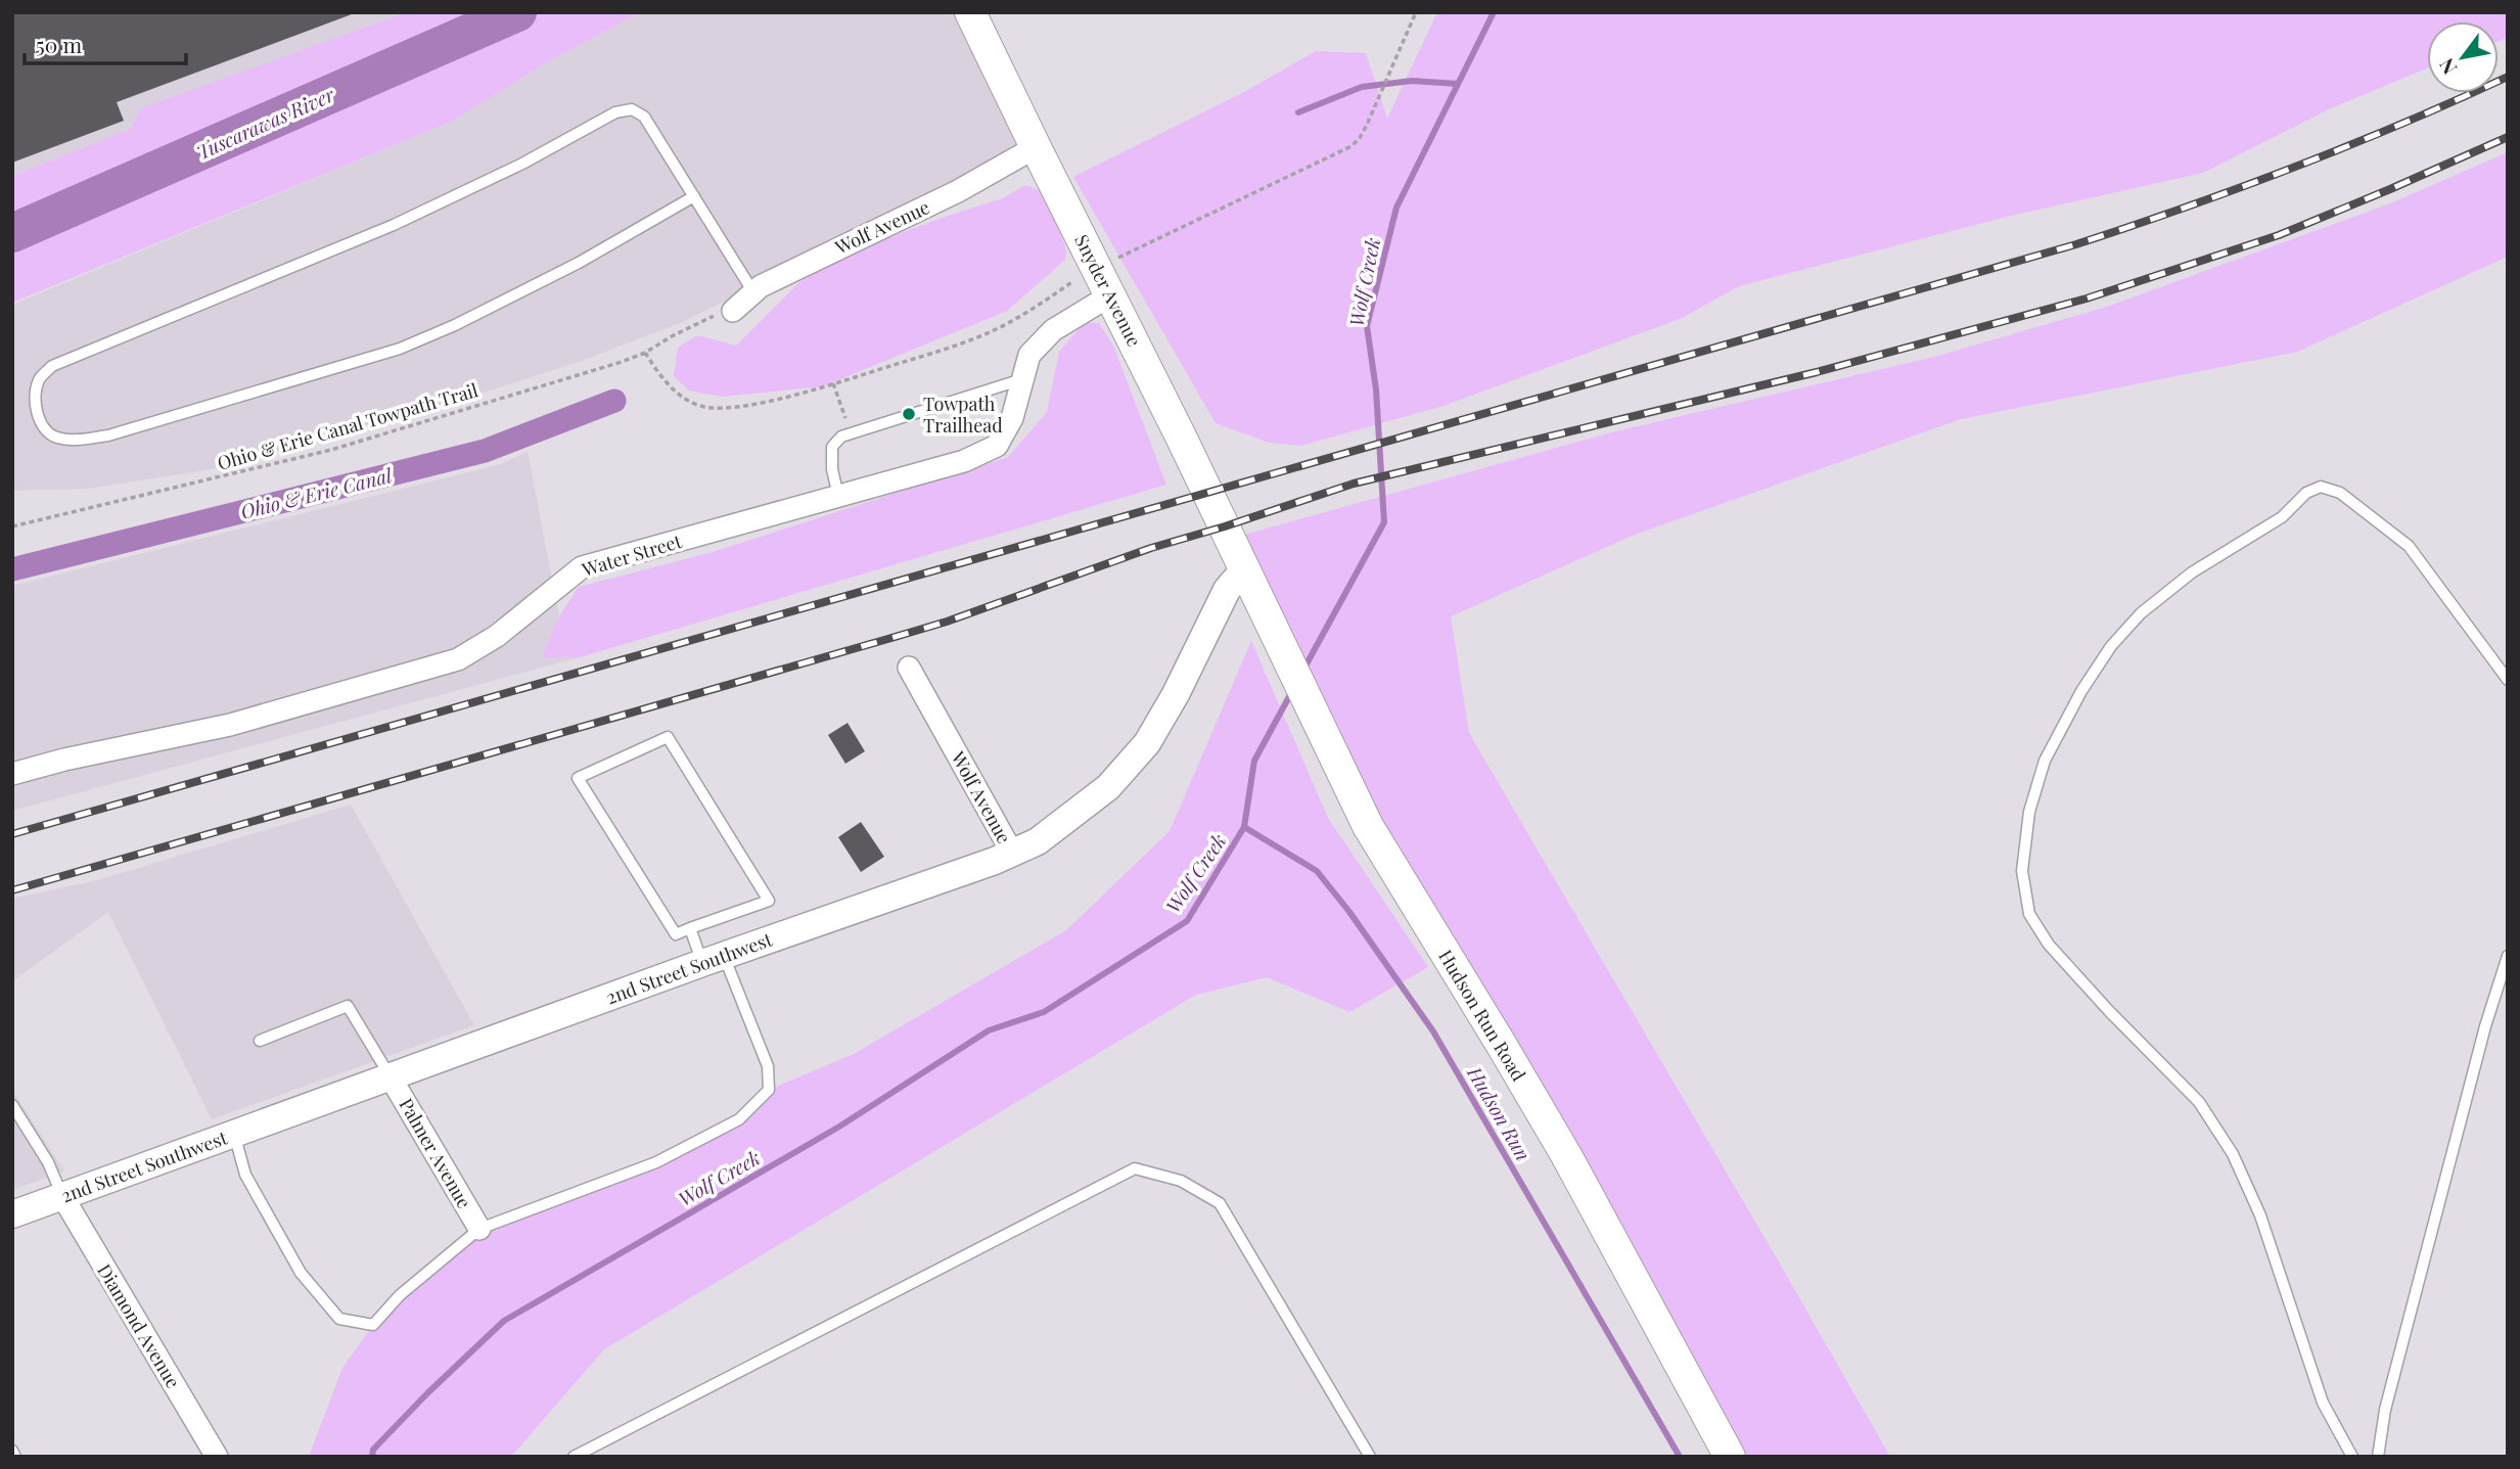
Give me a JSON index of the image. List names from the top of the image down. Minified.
{"streets":{"main road":["Snyder Avenue","Hudson Run Road"],"street":["Wolf Avenue","Water Street","2nd Street Southwest","Palmer Avenue","Diamond Avenue"],"path":["Ohio & Erie Canal Towpath Trail"]},"crossings":[["Wolf Avenue","Snyder Avenue"],["Wolf Avenue","Ohio & Erie Canal Towpath Trail"],["Wolf Avenue","2nd Street Southwest"],["Snyder Avenue","Water Street"],["Snyder Avenue","2nd Street Southwest"],["Snyder Avenue","Hudson Run Road"],["2nd Street Southwest","Hudson Run Road"],["2nd Street Southwest","Palmer Avenue"],["2nd Street Southwest","Diamond Avenue"]],"water":["Tuscarawas River","Wolf Creek","Ohio & Erie Canal","Hudson Run"],"places":["Towpath Trailhead"],"scale_bar":"50 m","north":"bottom left"}
